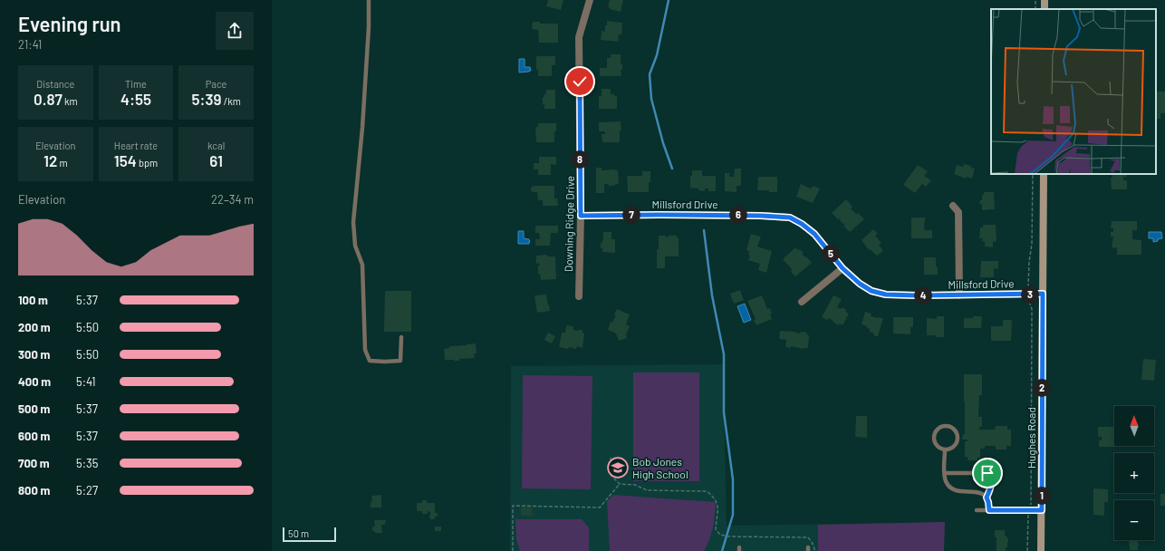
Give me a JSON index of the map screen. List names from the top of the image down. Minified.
{"streets":{"main road":["Hughes Road"],"street":["Millsford Drive","Downing Ridge Drive"]},"crossings":[["Millsford Drive","Downing Ridge Drive"],["Millsford Drive","Hughes Road"]],"places":{"school or university":["Bob Jones High School"]},"scale_bar":"50 m","north":"top","page":{"heading":["Evening run","21:41"],"stats":[["Distance","0.87 km"],["Time","4:55"],["Pace","5:39 /km"],["Elevation","12 m"],["Heart rate","154 bpm"],["kcal","61"]],"pins":["8","6","7","5","3","4","2","1"],"chart":["Elevation","22–34 m"],"list":[{"name":"100 m","note":"5:37"},{"name":"200 m","note":"5:50"},{"name":"300 m","note":"5:50"},{"name":"400 m","note":"5:41"},{"name":"500 m","note":"5:37"},{"name":"600 m","note":"5:37"},{"name":"700 m","note":"5:35"},{"name":"800 m","note":"5:27"}],"map_buttons":["+","−"],"scale":"50 m"}}
